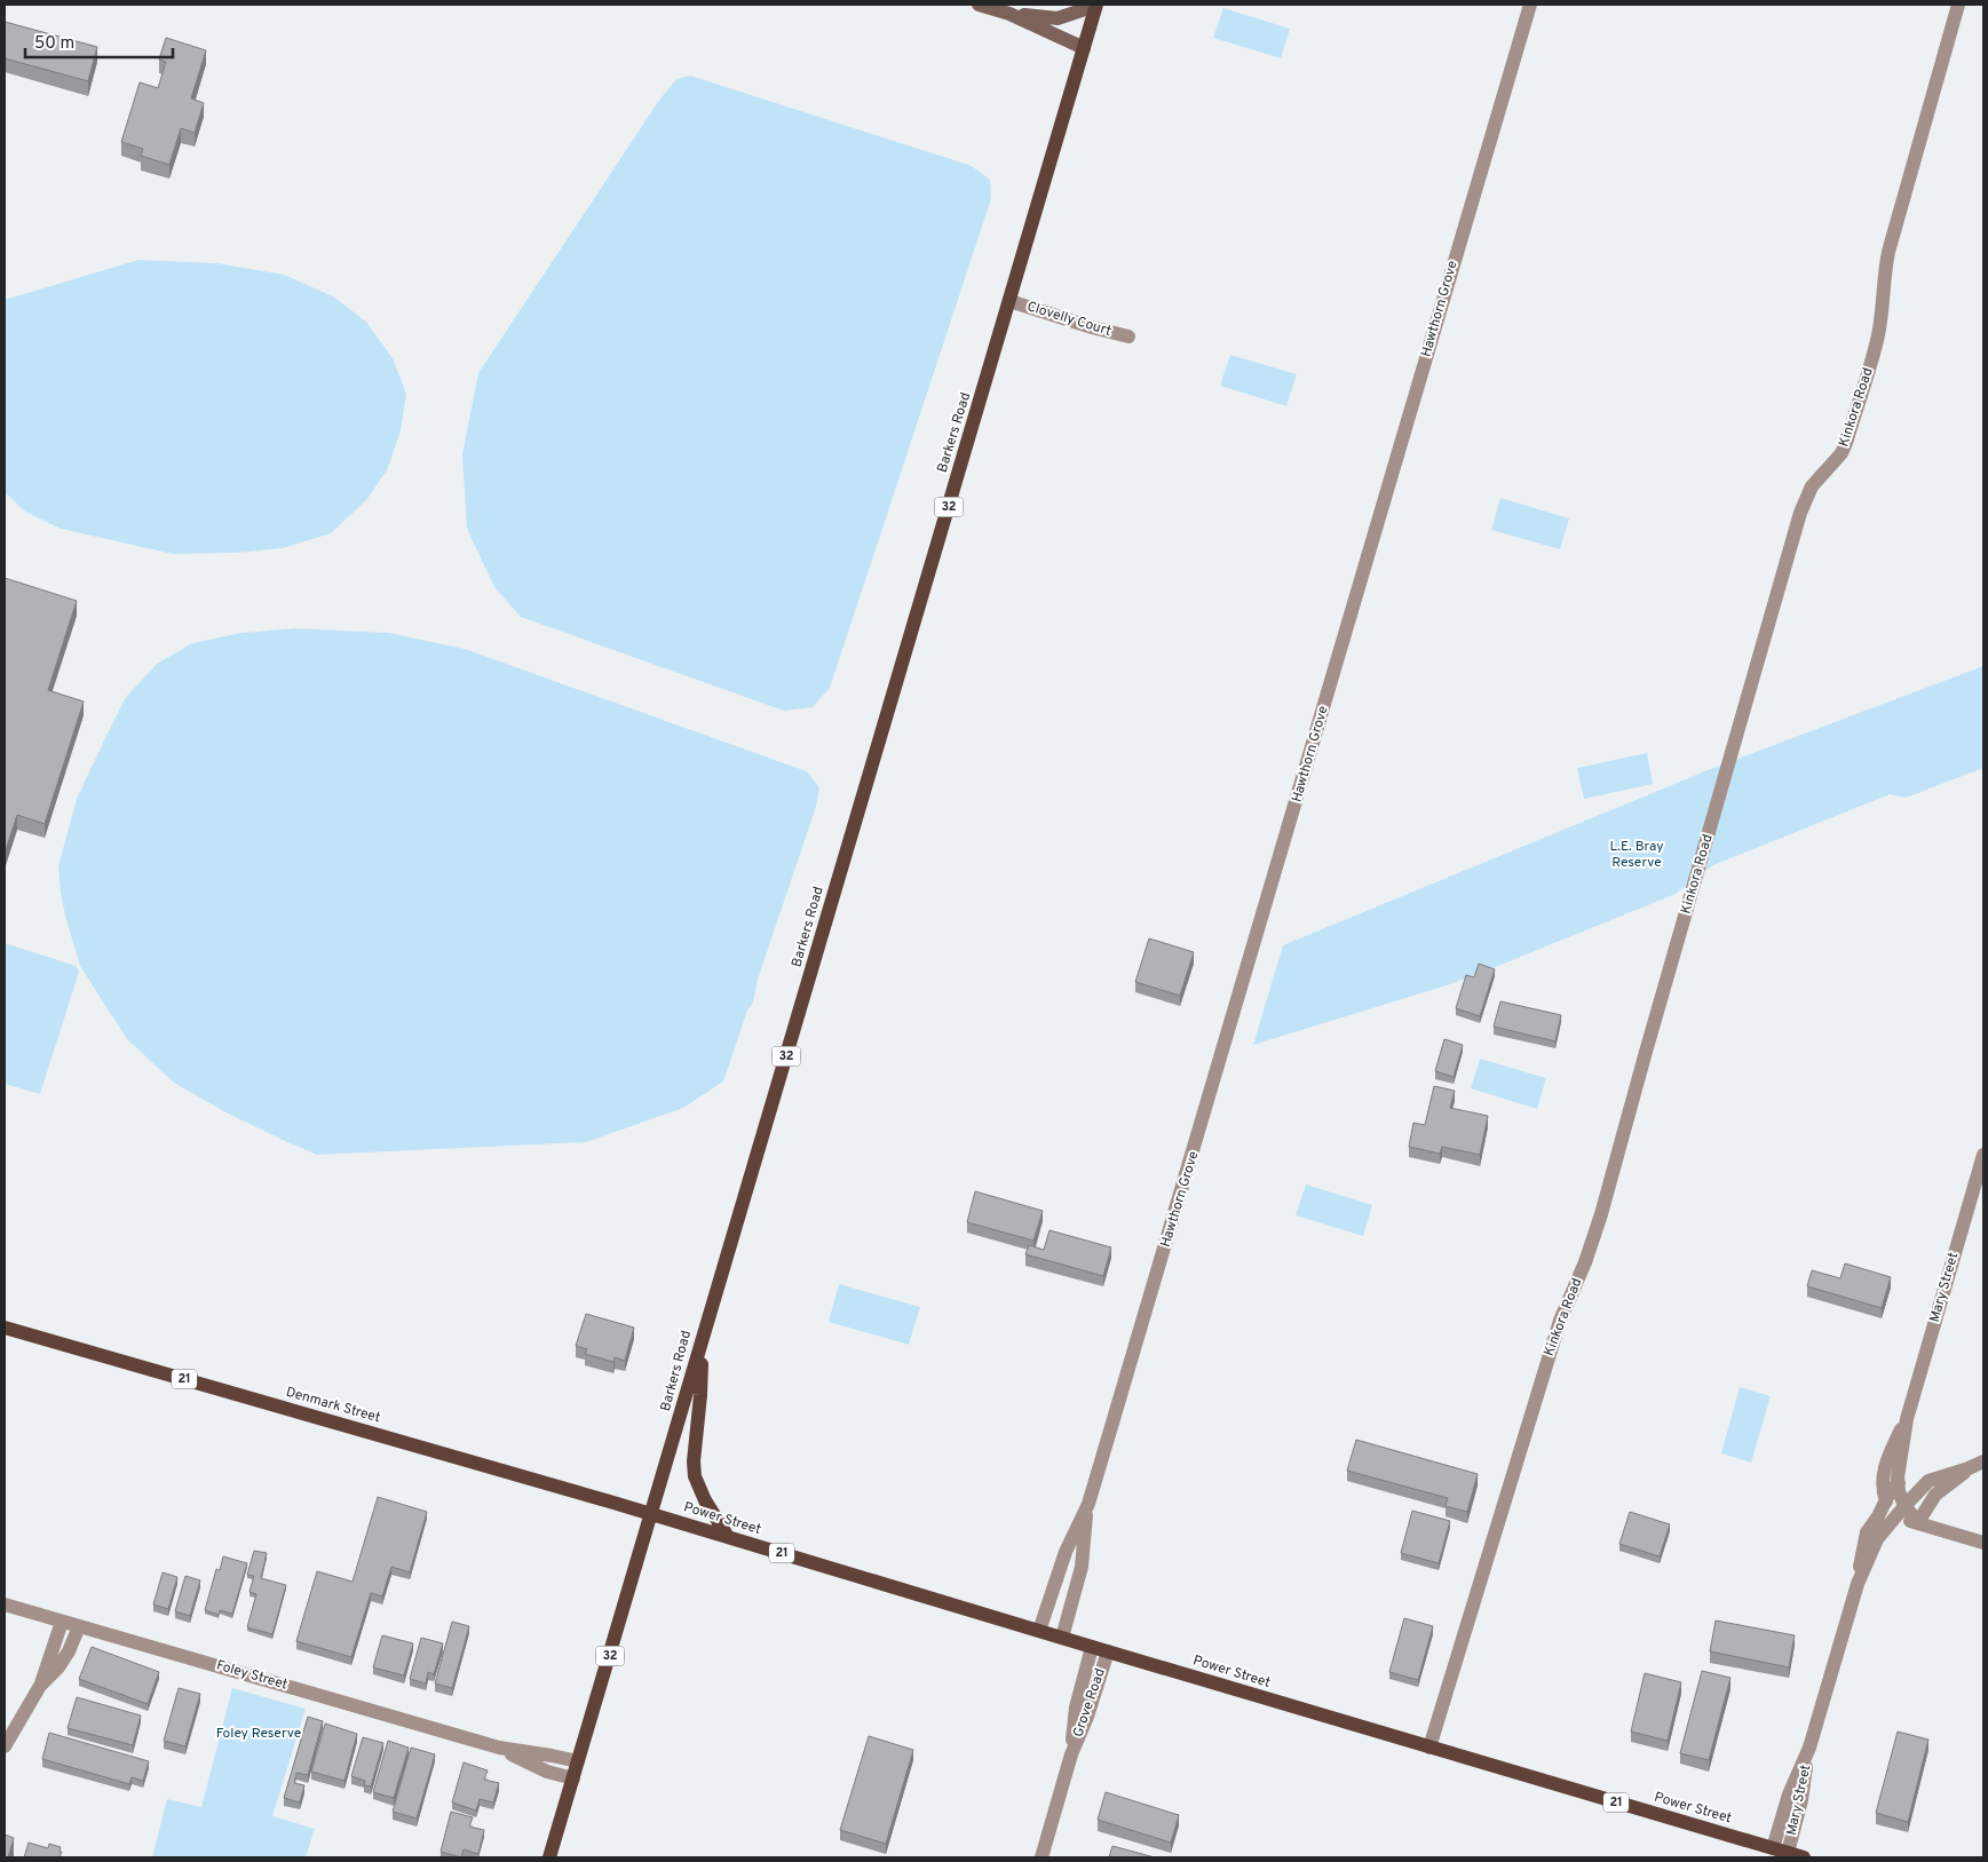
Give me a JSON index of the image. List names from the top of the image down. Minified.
{"streets":{"main road":["Barkers Road","32","21","Denmark Street","Power Street"],"street":["Hawthorn Grove","Clovelly Court","Kinkora Road","Mary Street","Foley Street","Grove Road"]},"crossings":[["Hawthorn Grove","Power Street"],["Clovelly Court","Barkers Road"],["Kinkora Road","Power Street"],["Barkers Road","Denmark Street"],["Barkers Road","Power Street"],["Barkers Road","Foley Street"],["Mary Street","Power Street"],["Denmark Street","Power Street"],["Power Street","Grove Road"]],"parks":["L.E. Bray Reserve","Foley Reserve"],"scale_bar":"50 m"}
